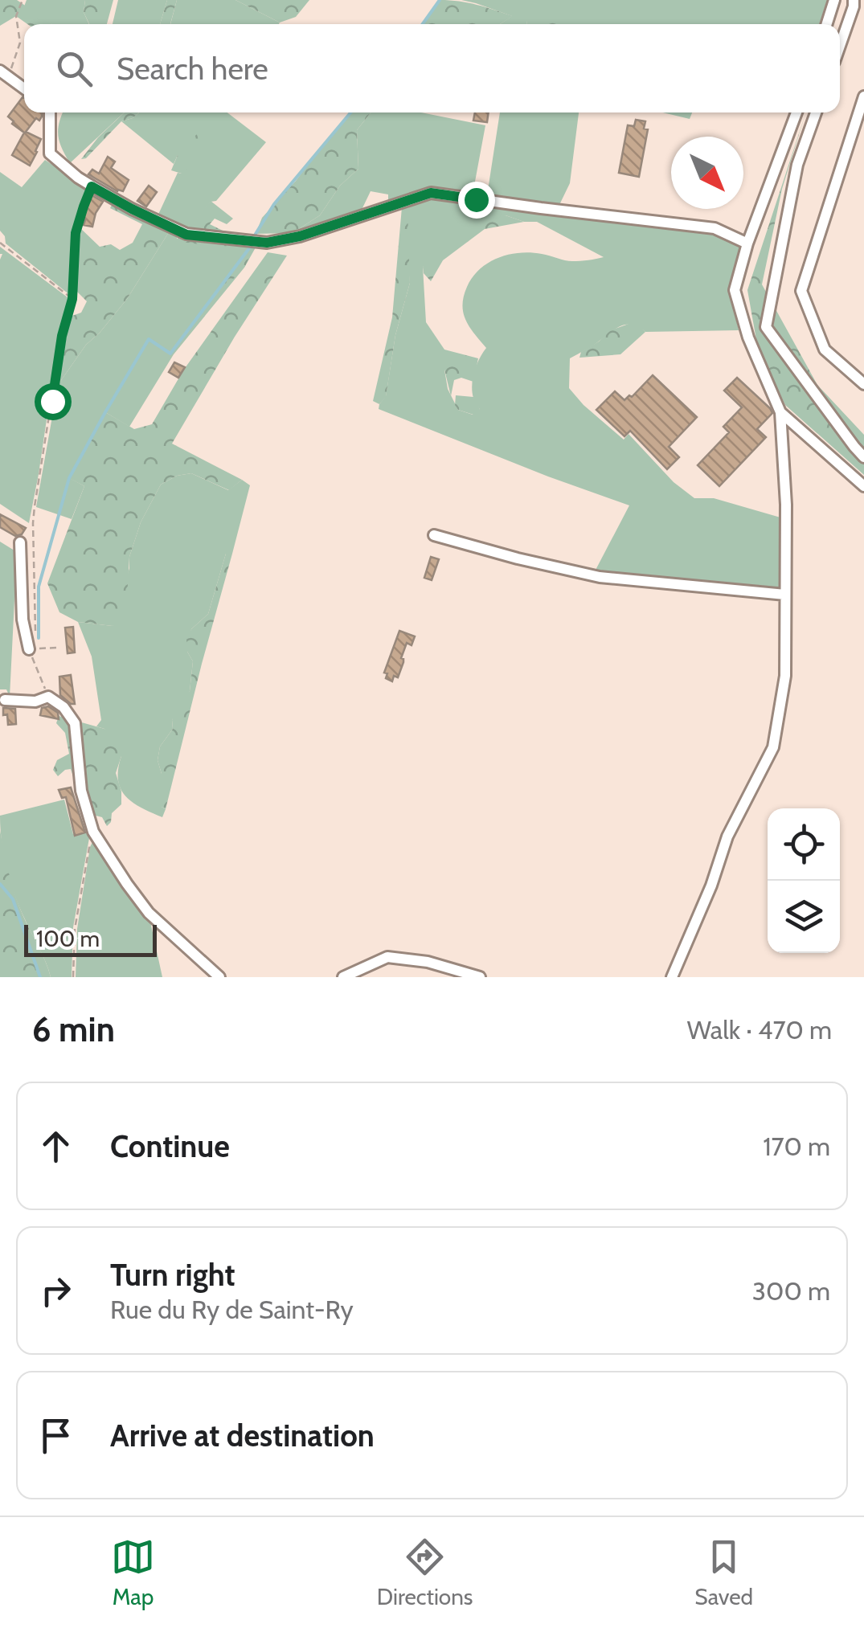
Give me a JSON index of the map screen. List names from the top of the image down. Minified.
{"scale_bar":"100 m","north":"bottom right","page":{"search":"Search here","scale":"100 m","heading":["6 min","Walk · 470 m"],"list":[["Continue","170 m"],["Turn right","Rue du Ry de Saint-Ry","300 m"],"Arrive at destination"],"nav":["Map","Directions","Saved"]}}
